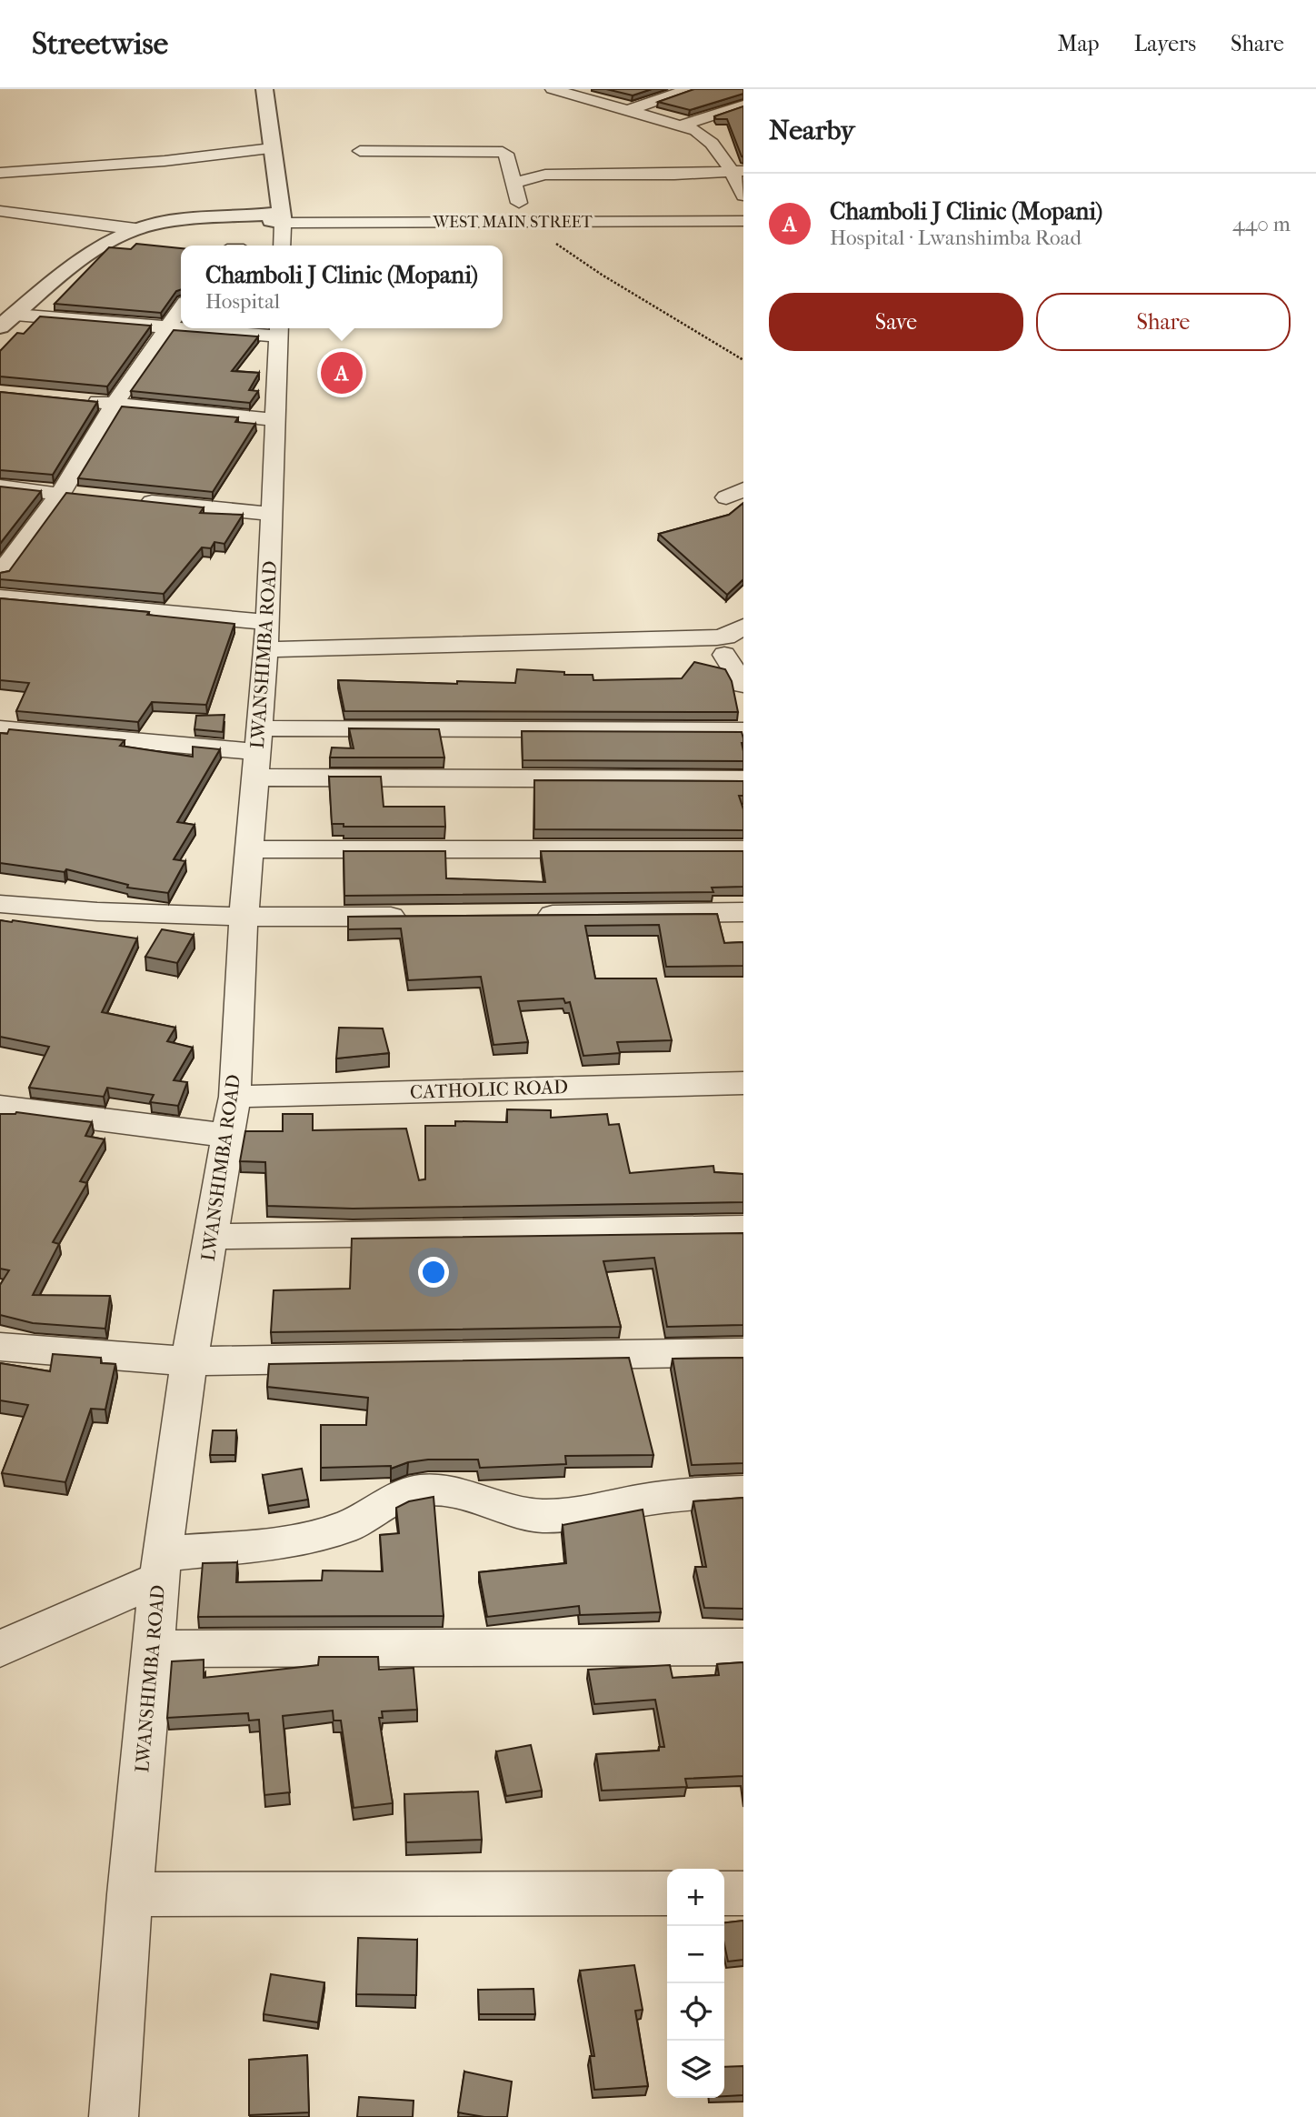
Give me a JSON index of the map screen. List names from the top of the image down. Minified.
{"streets":{"street":["WEST MAIN STREET","LWANSHIMBA ROAD","CATHOLIC ROAD"]},"crossings":[["LWANSHIMBA ROAD","CATHOLIC ROAD"]],"page":{"header":"Streetwise","nav":["Map","Layers","Share"],"heading":"Nearby","list":[{"mark":"A","name":"Chamboli J Clinic (Mopani)","note":"Hospital · Lwanshimba Road","value":"440 m"}],"popup":["Chamboli J Clinic (Mopani)","Hospital"],"buttons":["Save","Share"],"pins":"A","map_buttons":["+","−"]}}
